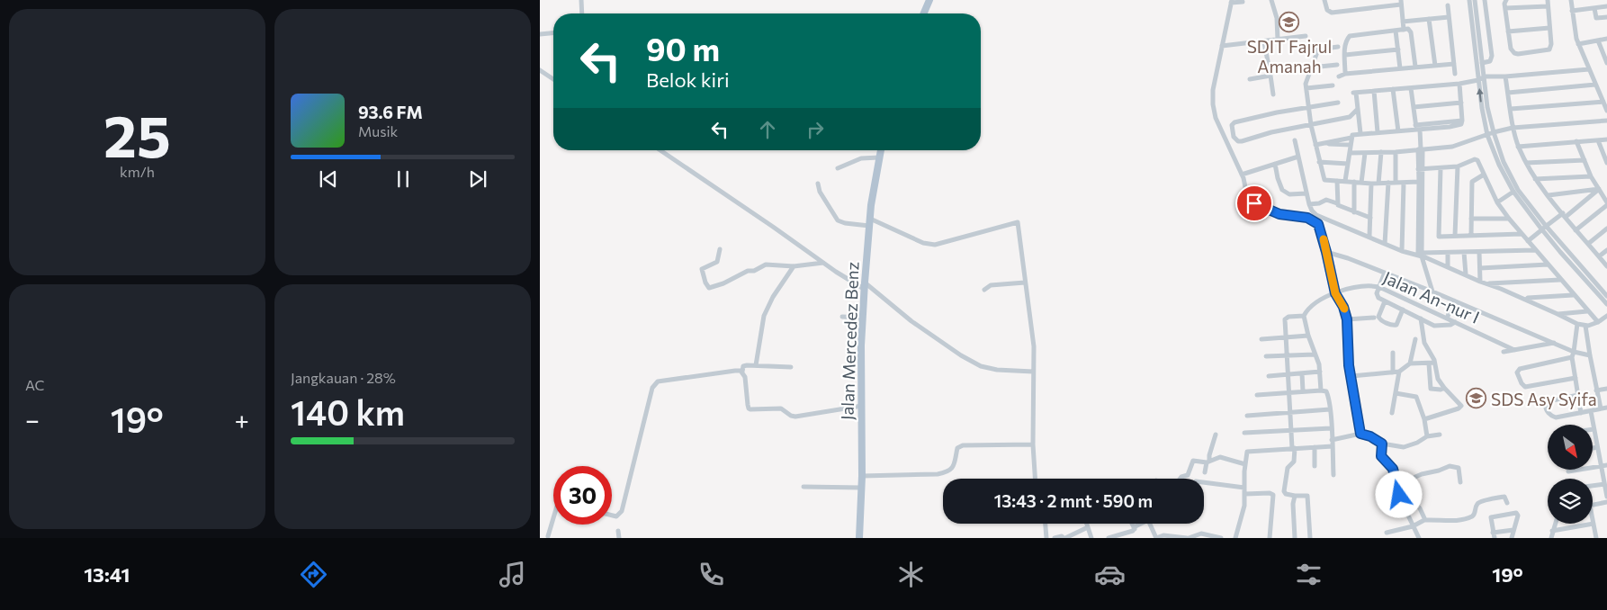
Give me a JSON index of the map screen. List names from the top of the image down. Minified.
{"streets":{"main road":["Jalan Mercedez Benz"],"street":["Jalan An-nur I"]},"places":{"school or university":["SDIT Fajrul Amanah","SDS Asy Syifa"]},"north":"bottom right","page":{"tile":[["25","km/h"],"AC",["Jangkauan · 28%","140 km"]],"turn":["90 m","Belok kiri"],"song":["93.6 FM","Musik"],"heat":["−","19°","+"],"limit":"30","trip":"13:43 · 2 mnt · 590 m","tabs":["13:41","19°"]}}
